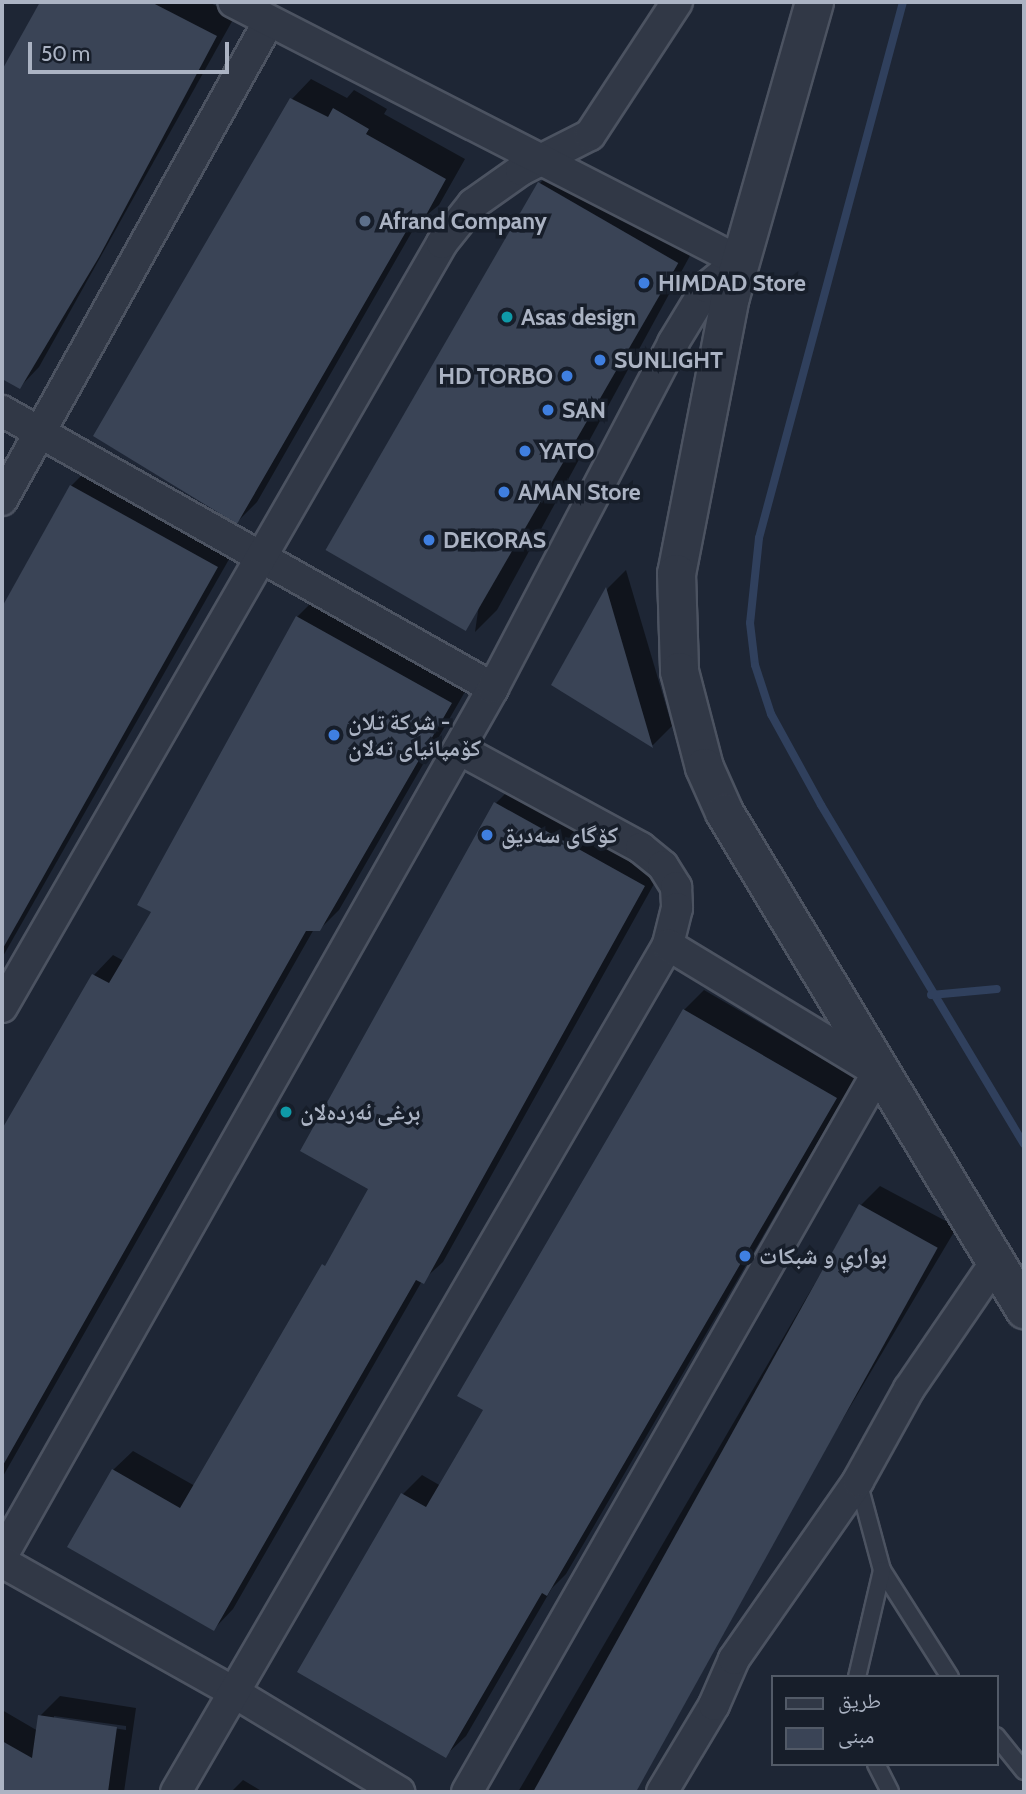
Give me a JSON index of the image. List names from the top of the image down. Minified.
{"places":["Afrand Company","HIMDAD Store","Asas design","SUNLIGHT","HD TORBO","SAN","YATO","AMAN Store","DEKORAS","شركة تلان - کۆمپانیای تەلان","کۆگای سەدیق","برغی ئەردەلان","بواري و شبكات"],"legend":["طريق","مبنى"],"scale_bar":"50 m"}
